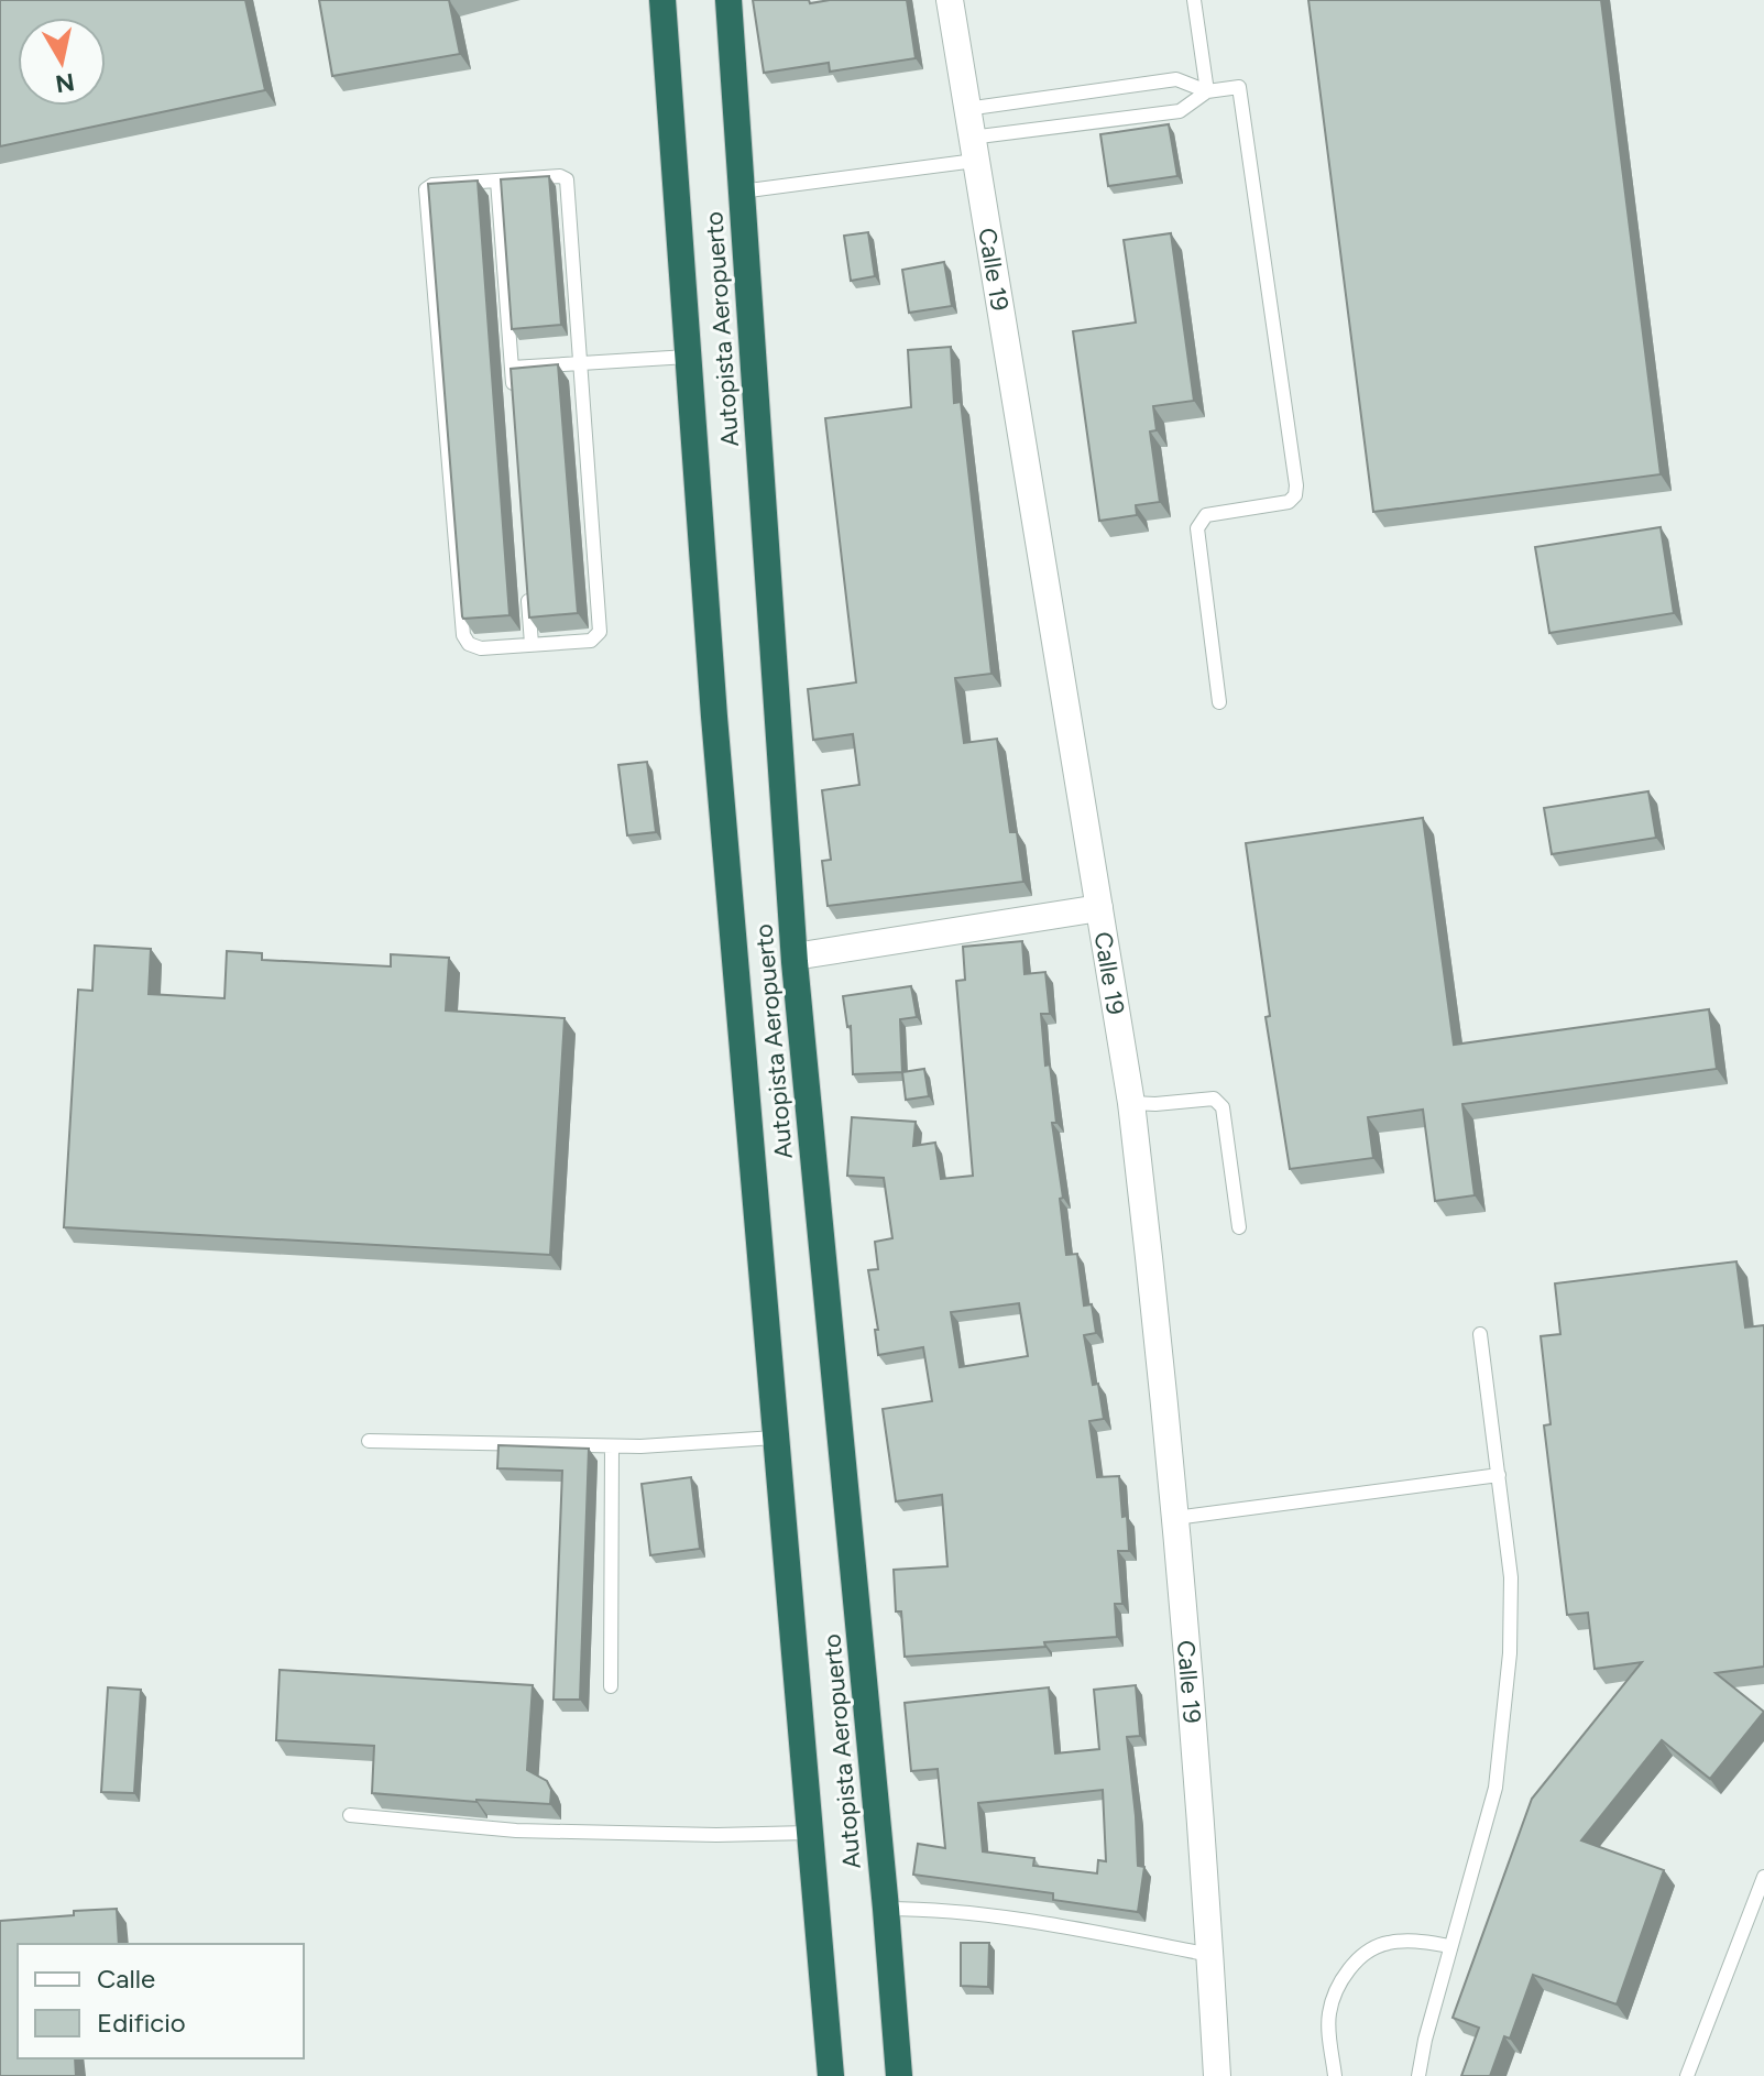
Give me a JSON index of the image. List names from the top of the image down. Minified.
{"streets":{"highway":["Autopista Aeropuerto"],"street":["Calle 19"]},"legend":["Calle","Edificio"],"north":"bottom"}
